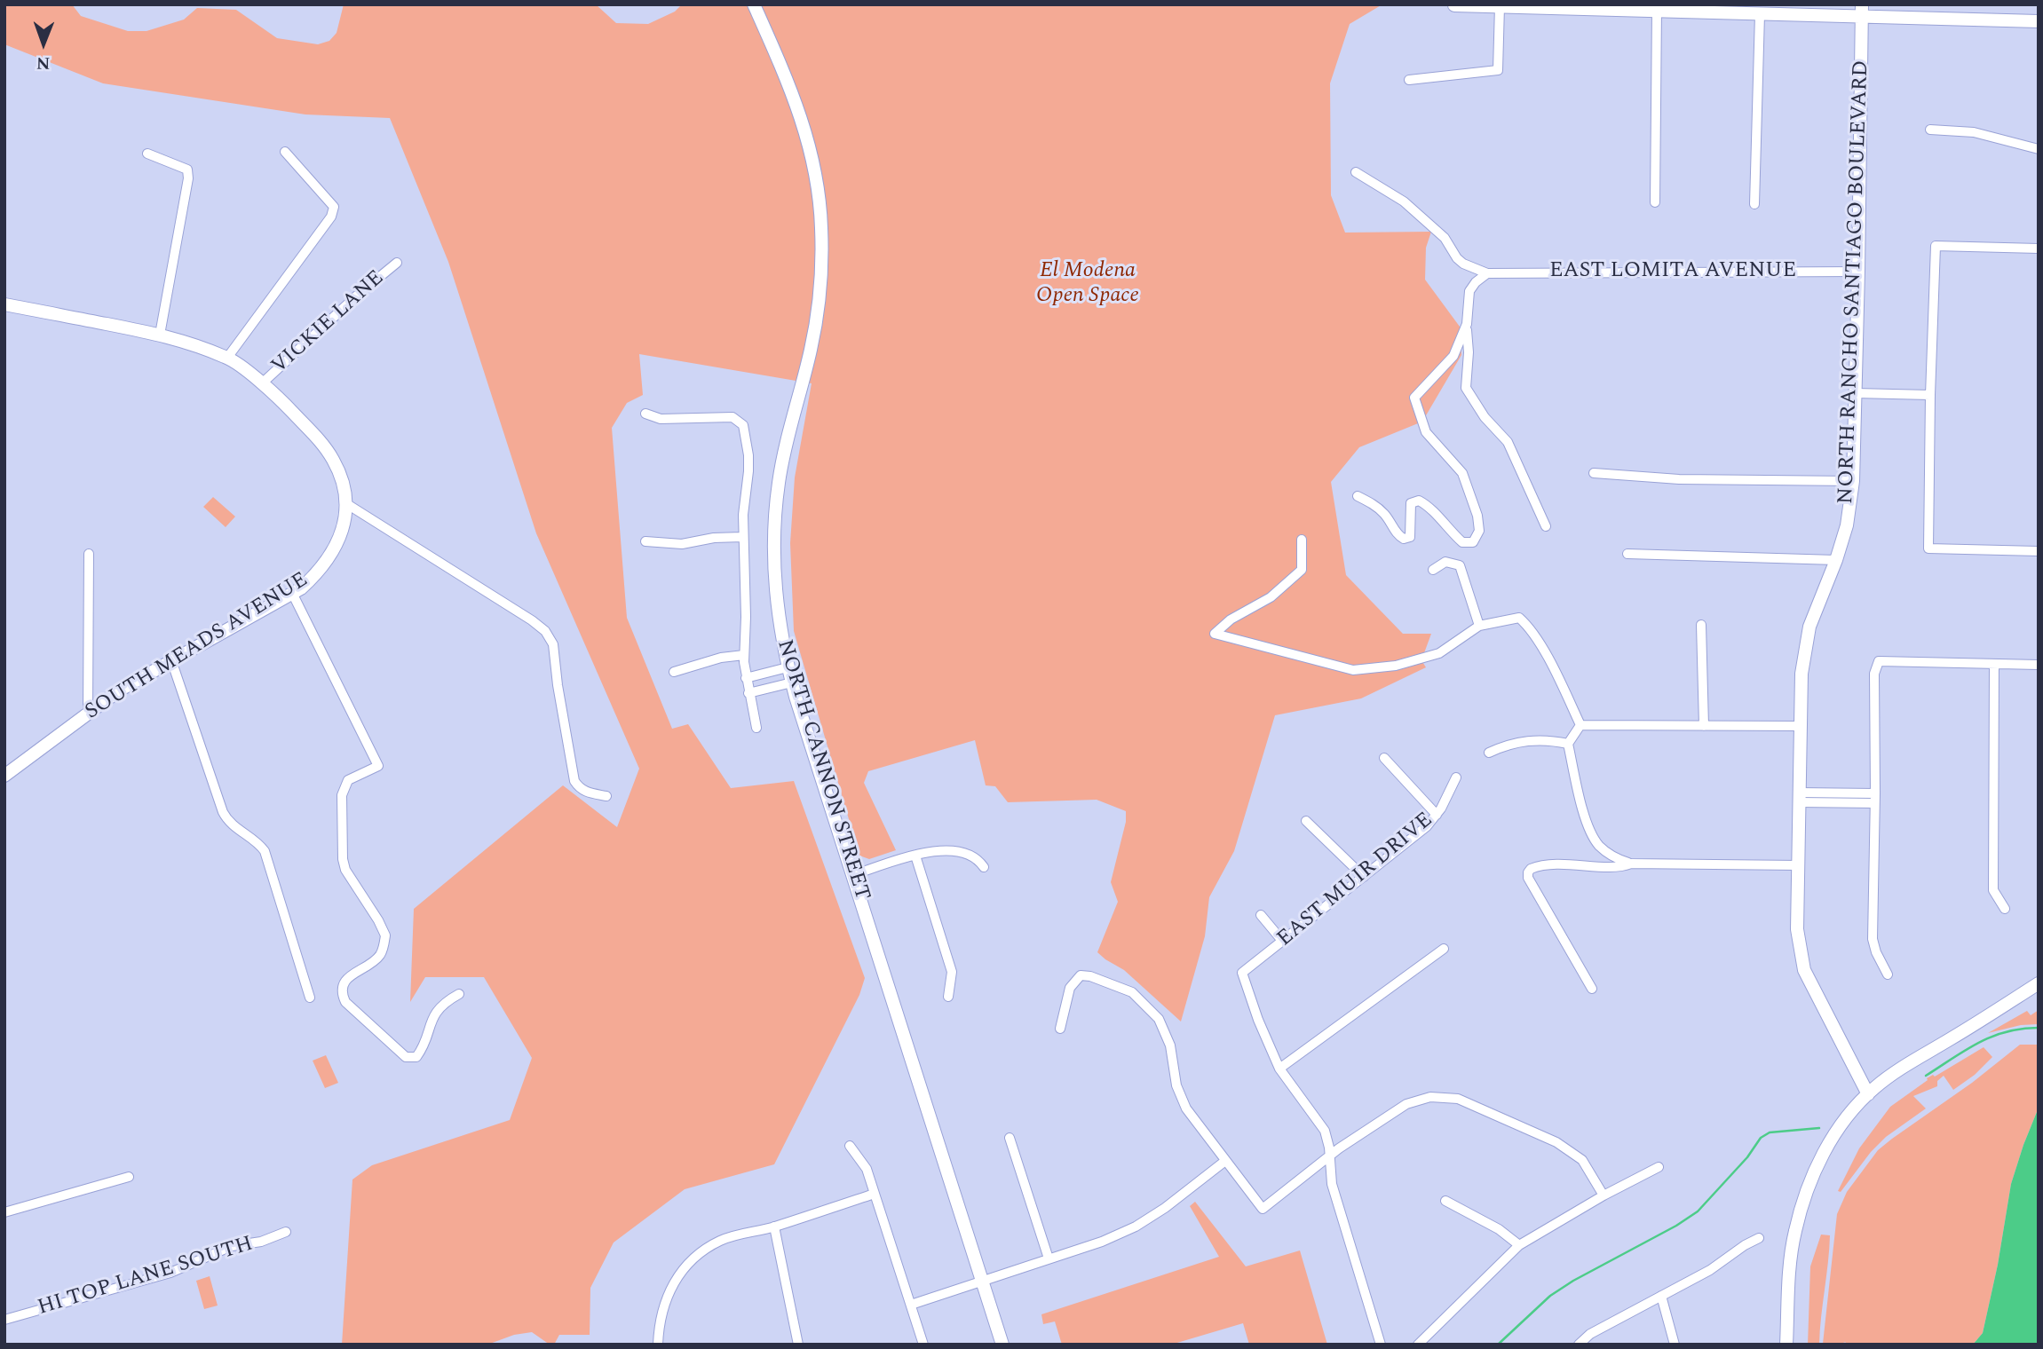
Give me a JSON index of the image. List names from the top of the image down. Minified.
{"streets":{"street":["EAST LOMITA AVENUE","NORTH RANCHO SANTIAGO BOULEVARD","VICKIE LANE","SOUTH MEADS AVENUE","NORTH CANNON STREET","EAST MUIR DRIVE","HI TOP LANE SOUTH"]},"crossings":[["EAST LOMITA AVENUE","NORTH RANCHO SANTIAGO BOULEVARD"],["VICKIE LANE","SOUTH MEADS AVENUE"]],"parks":["El Modena Open Space"],"north":"bottom"}
